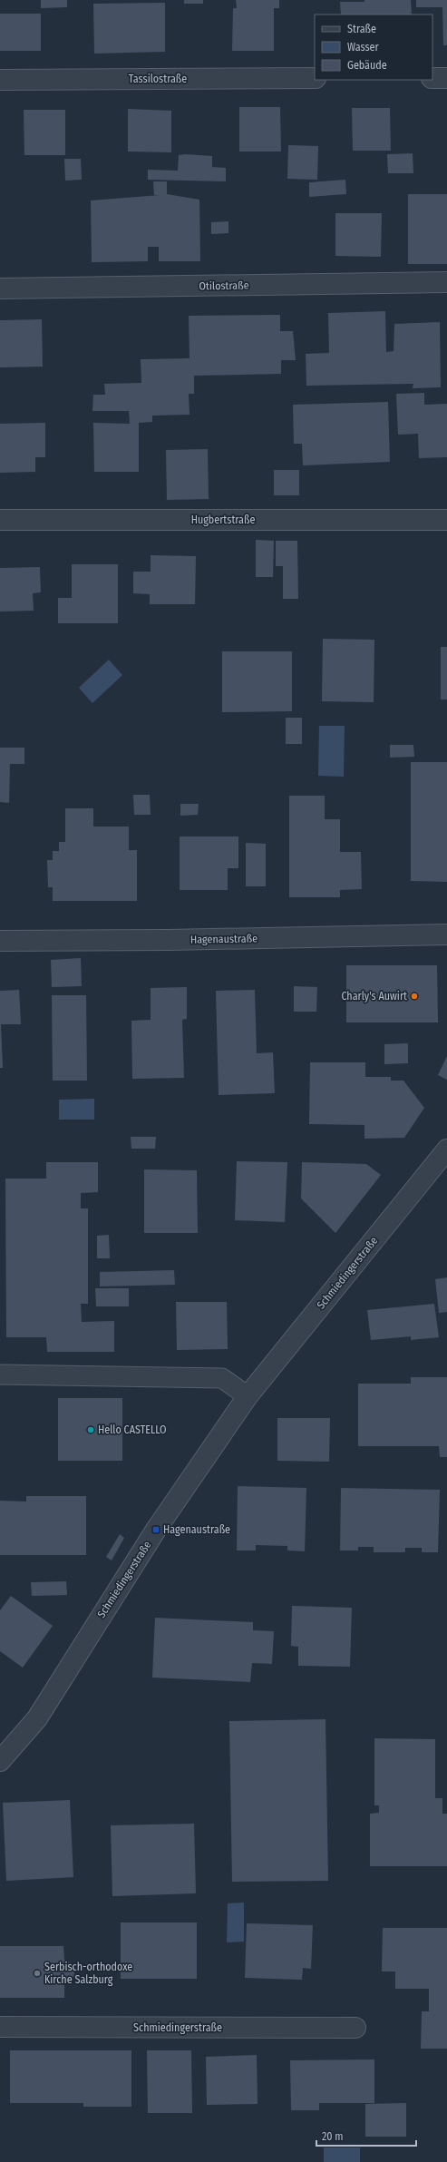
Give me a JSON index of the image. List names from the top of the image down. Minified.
{"streets":{"street":["Tassilostraße","Otilostraße","Hugbertstraße","Hagenaustraße","Schmiedingerstraße"]},"places":{"other":["Charly's Auwirt","Hello CASTELLO","Serbisch-orthodoxe Kirche Salzburg"],"transit":["Hagenaustraße"]},"legend":["Straße","Wasser","Gebäude"],"scale_bar":"20 m"}
